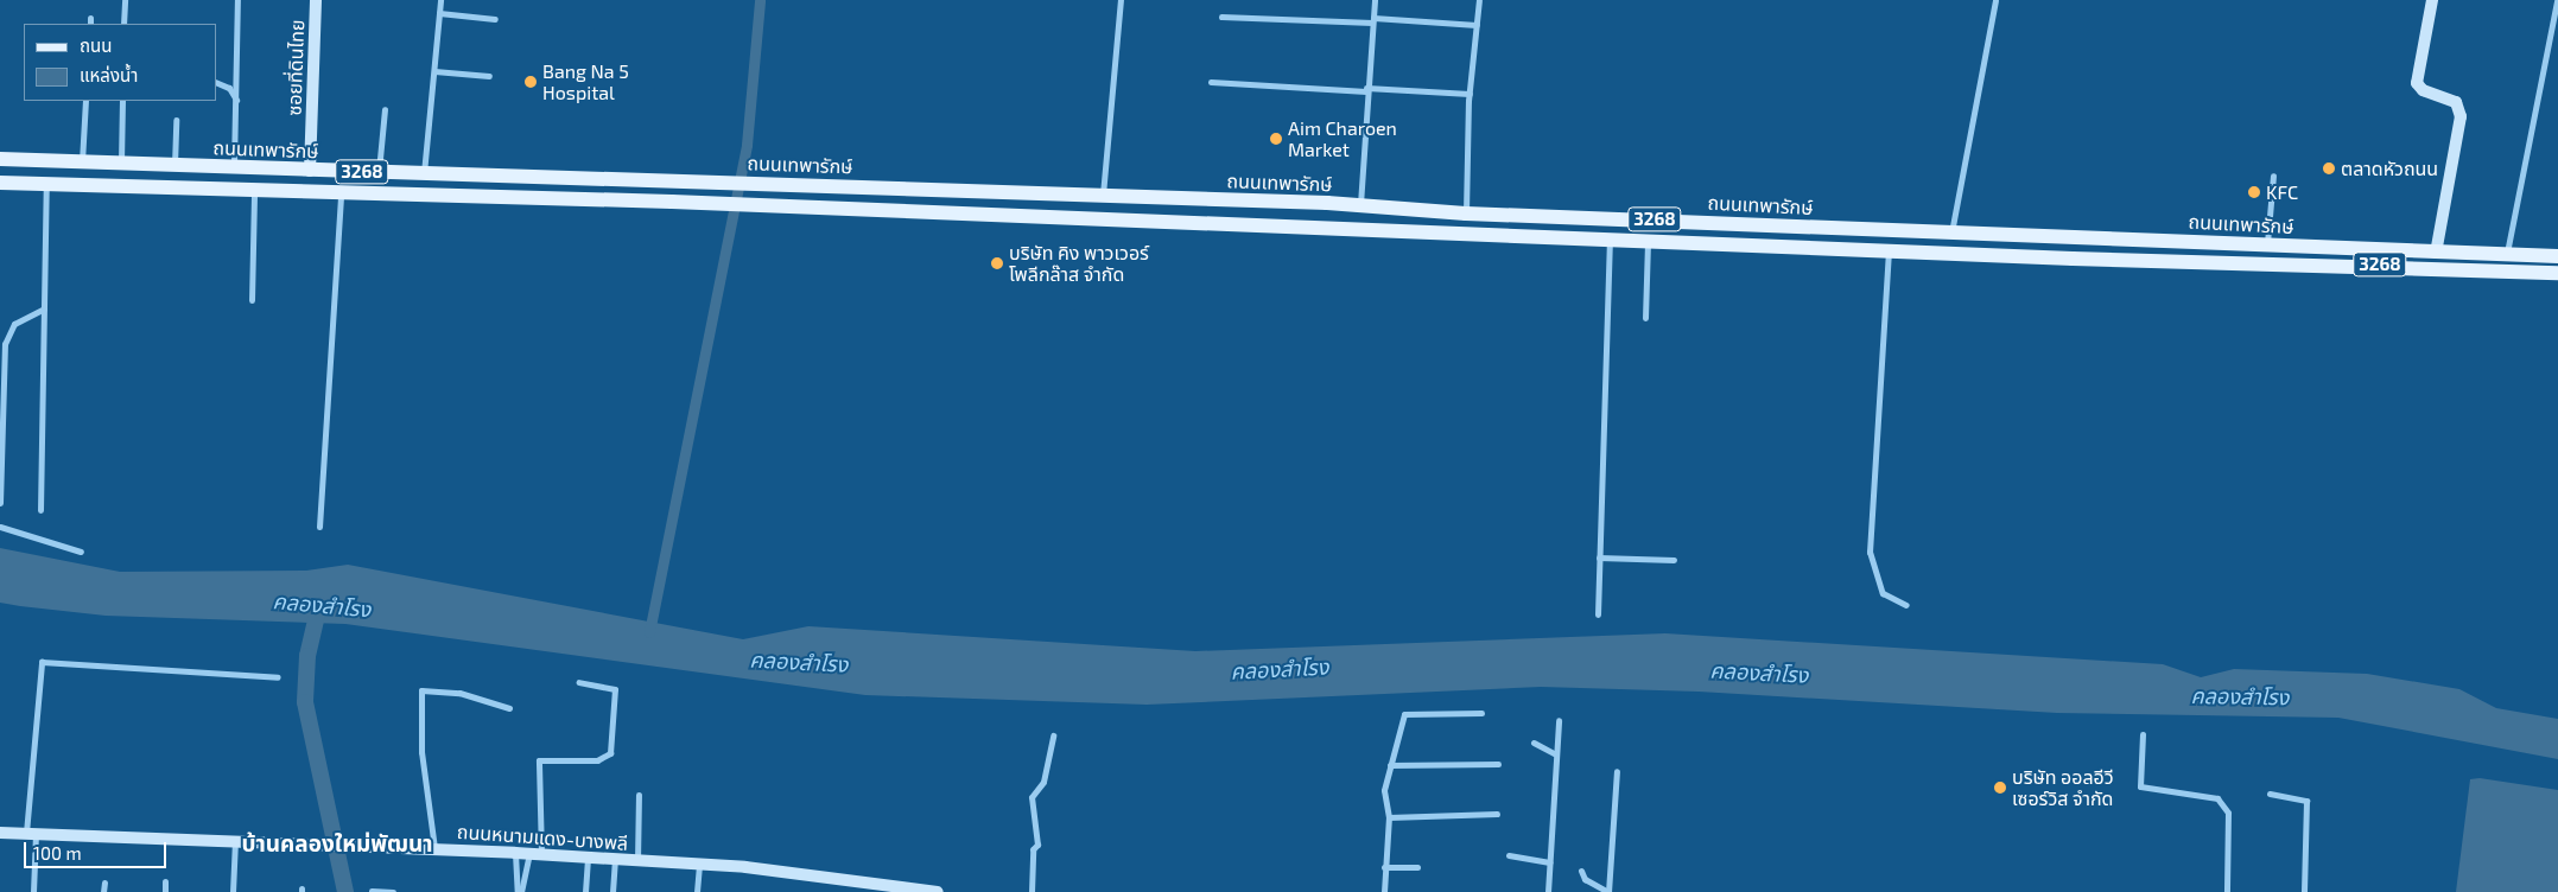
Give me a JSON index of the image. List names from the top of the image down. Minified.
{"streets":{"main road":["ซอยที่ดินไทย","ถนนเทพารักษ์","3268","ถนนหนามแดง-บางพลี"]},"crossings":[["ซอยที่ดินไทย","ถนนเทพารักษ์"]],"districts":["บ้านคลองใหม่พัฒนา"],"water":["คลองสำโรง"],"places":["Bang Na 5 Hospital","Aim Charoen Market","ตลาดหัวถนน","KFC","บริษัท คิง พาวเวอร์ โพลีกล๊าส จำกัด","บริษัท ออลอีวี เซอร์วิส จำกัด"],"legend":["ถนน","แหล่งน้ำ"],"scale_bar":"100 m"}
